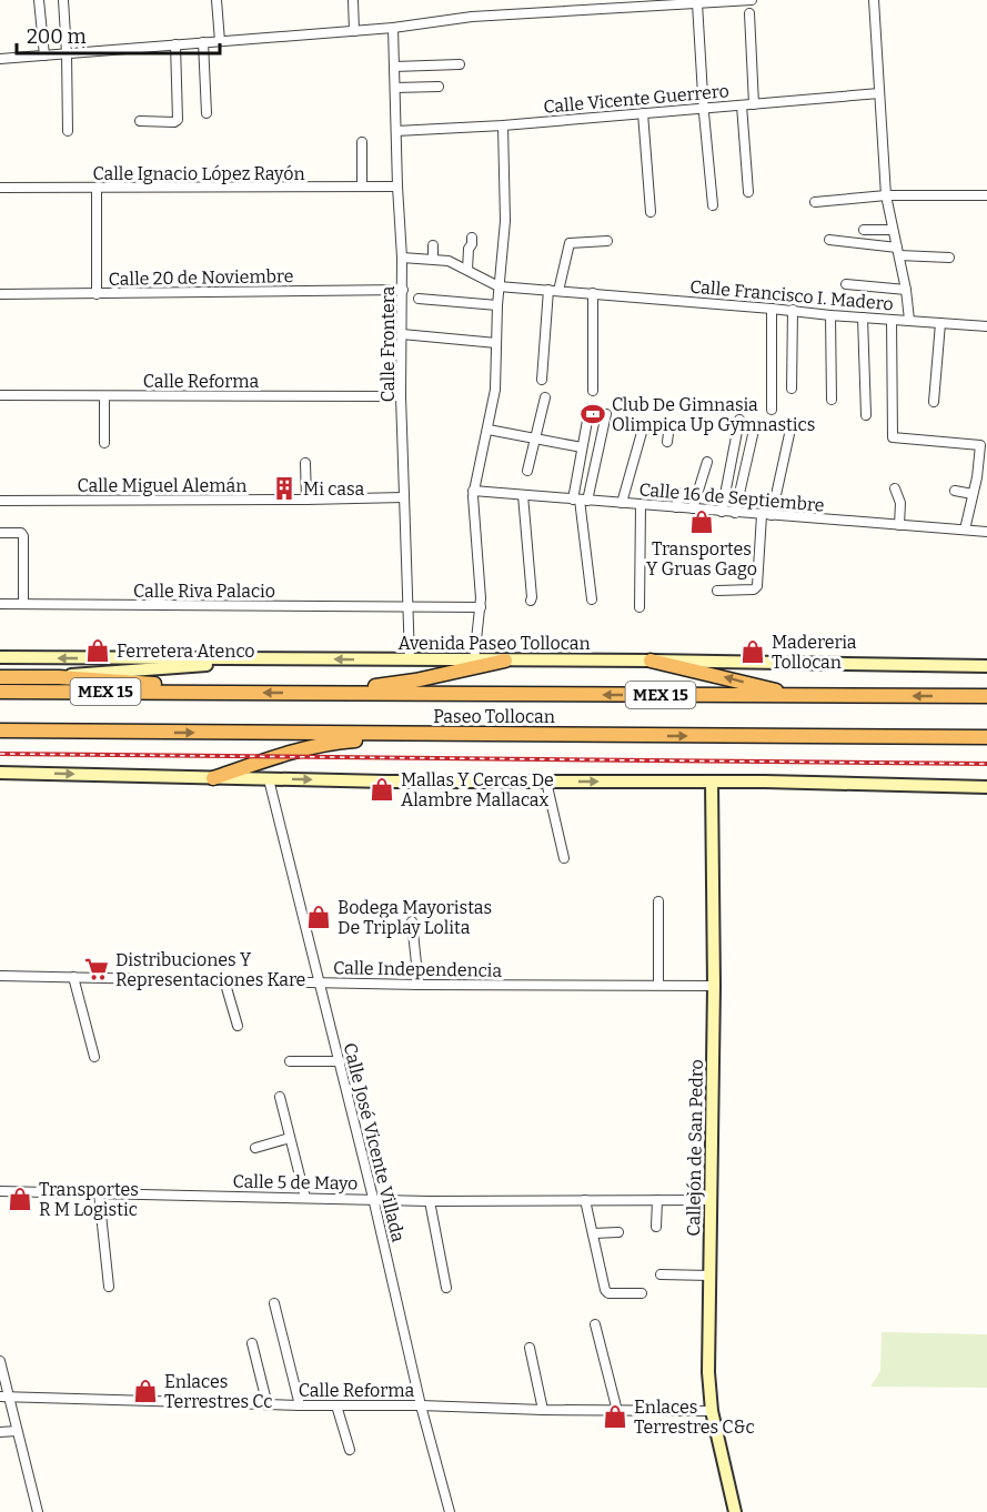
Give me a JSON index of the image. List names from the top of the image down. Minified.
{"streets":{"highway":["MEX 15","Paseo Tollocan"],"main road":["Avenida Paseo Tollocan","Callejón de San Pedro"],"street":["Calle Vicente Guerrero","Calle Ignacio López Rayón","Calle 20 de Noviembre","Calle Francisco I. Madero","Calle Frontera","Calle Reforma","Calle Miguel Alemán","Calle 16 de Septiembre","Calle Riva Palacio","Calle Independencia","Calle José Vicente Villada","Calle 5 de Mayo"]},"crossings":[["Calle Vicente Guerrero","Calle Frontera"],["Calle Ignacio López Rayón","Calle Frontera"],["Calle 20 de Noviembre","Calle Frontera"],["Calle Francisco I. Madero","Calle Frontera"],["Calle Frontera","Calle Reforma"],["Calle Frontera","Calle Miguel Alemán"],["Calle Frontera","Calle Riva Palacio"],["Calle Frontera","Avenida Paseo Tollocan"],["Calle Reforma","Calle José Vicente Villada"],["Calle Reforma","Callejón de San Pedro"],["Calle Independencia","Calle José Vicente Villada"],["Calle Independencia","Callejón de San Pedro"],["Calle José Vicente Villada","Calle 5 de Mayo"],["Callejón de San Pedro","Calle 5 de Mayo"]],"places":{"sports":["Club De Gimnasia Olimpica Up Gymnastics"],"building":["Mi casa"],"shop":["Transportes Y Gruas Gago","Ferretera Atenco","Madereria Tollocan","Mallas Y Cercas De Alambre Mallacax","Bodega Mayoristas De Triplay Lolita","Transportes R M Logistic","Enlaces Terrestres Cc","Enlaces Terrestres C&c"],"supermarket":["Distribuciones Y Representaciones Kare"]},"scale_bar":"200 m"}
